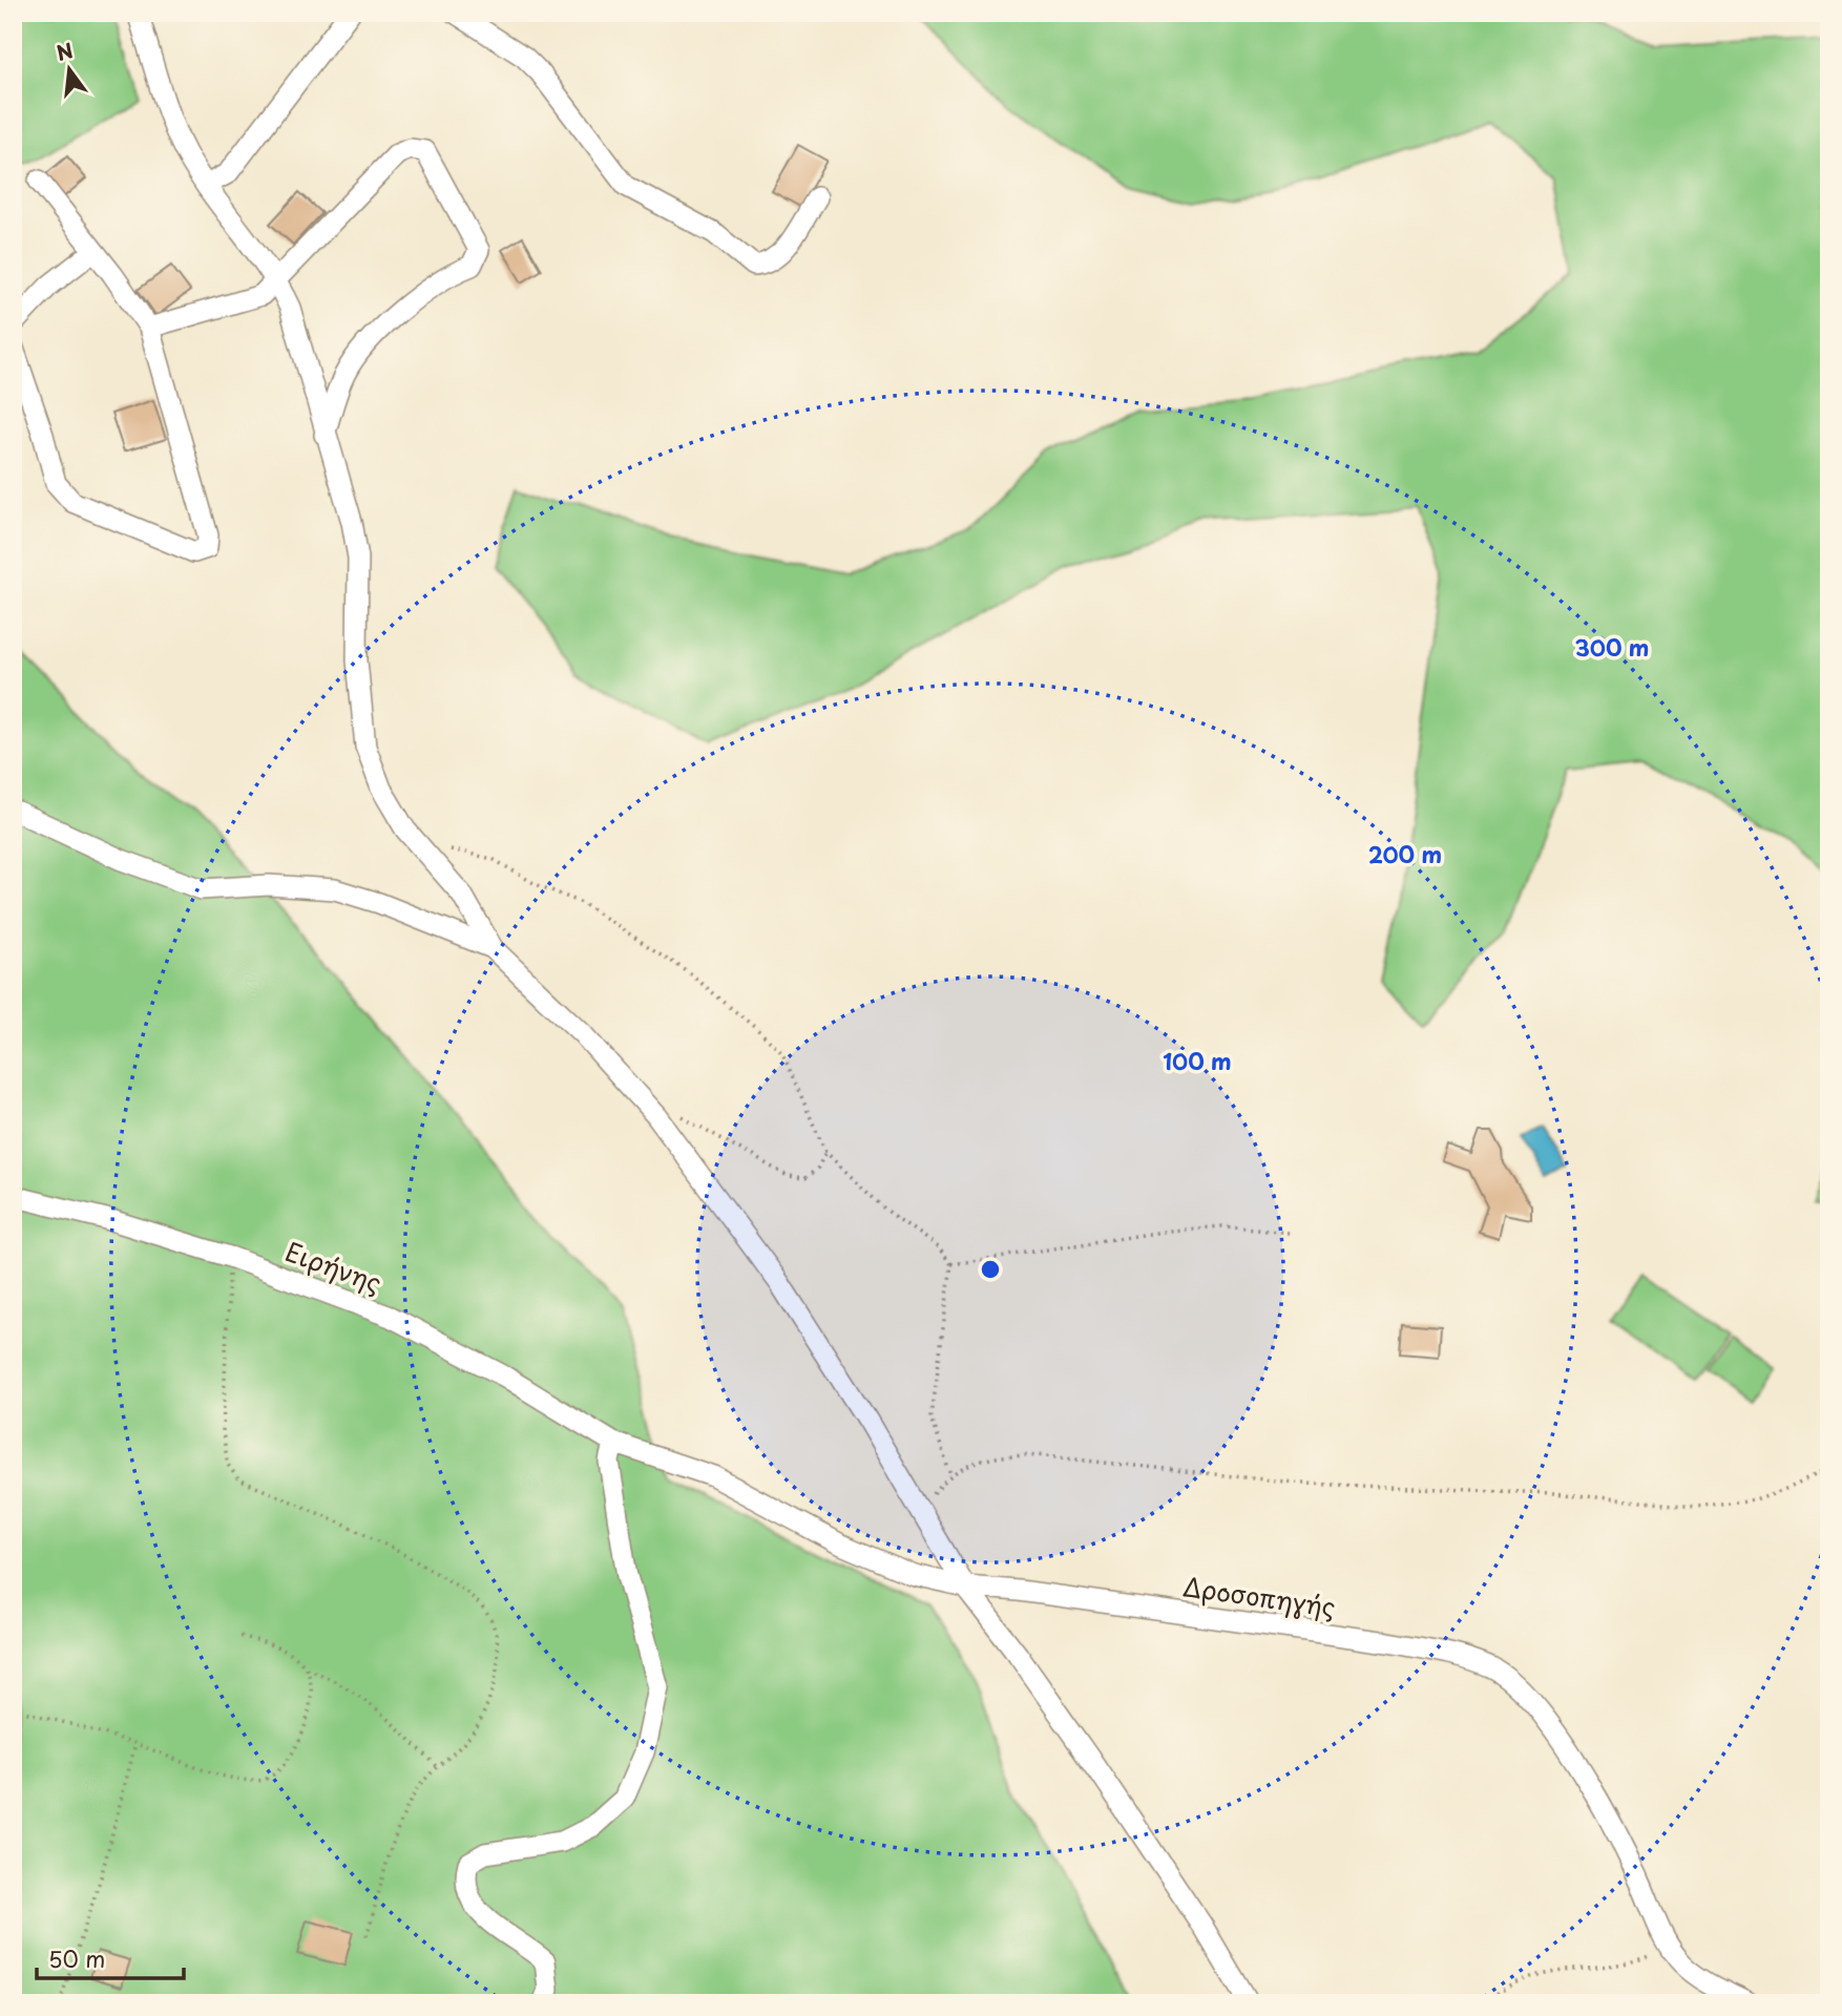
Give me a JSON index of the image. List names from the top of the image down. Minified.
{"streets":{"street":["Ειρήνης","Δροσοπηγής"]},"crossings":[["Ειρήνης","Δροσοπηγής"]],"scale_bar":"50 m","north":"top","rings":["300 m","200 m","100 m"]}
